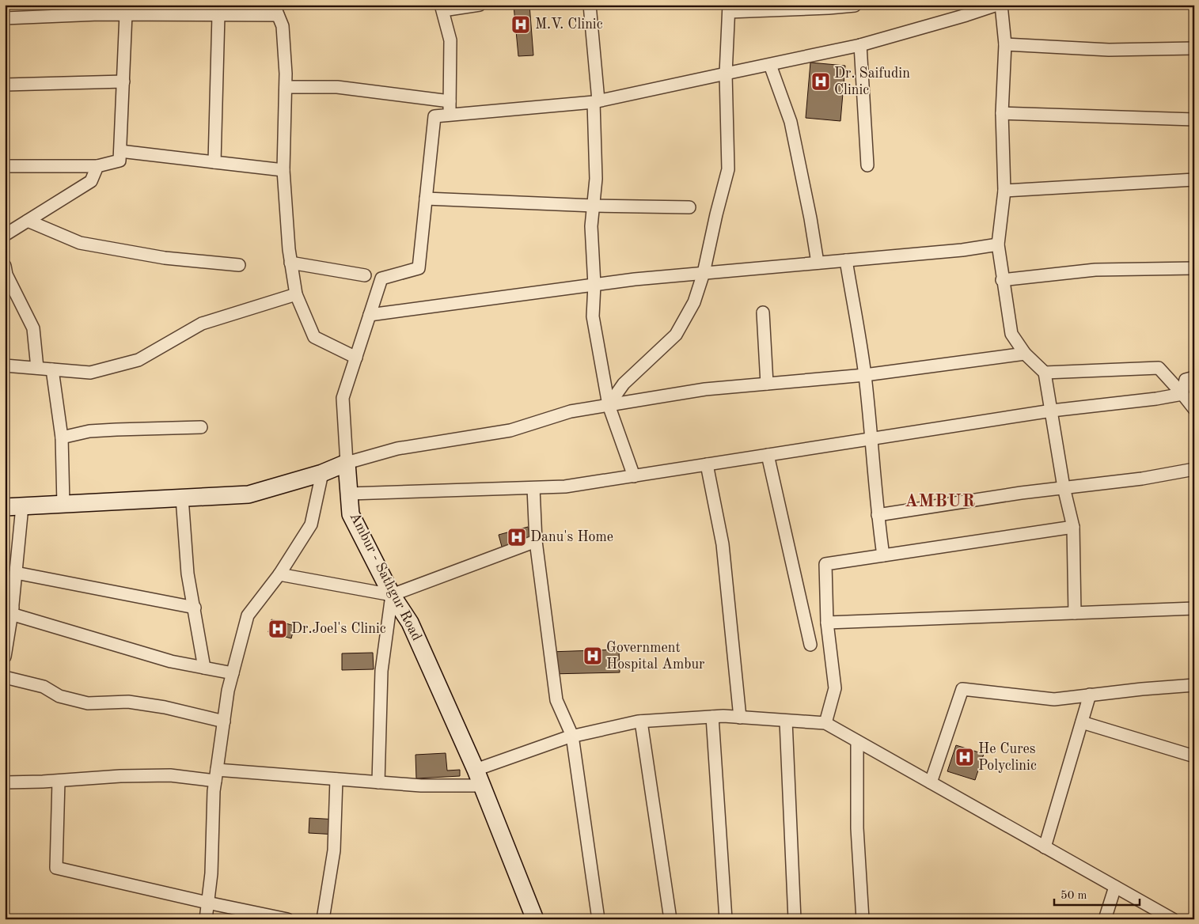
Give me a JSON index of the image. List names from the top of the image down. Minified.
{"streets":{"main road":["Ambur - Sathgur Road"]},"districts":["AMBUR"],"places":{"hospital":["M.V. Clinic","Dr. Saifudin Clinic","Danu's Home","Dr.Joel's Clinic","Government Hospital Ambur","He Cures Polyclinic"]},"scale_bar":"50 m"}
